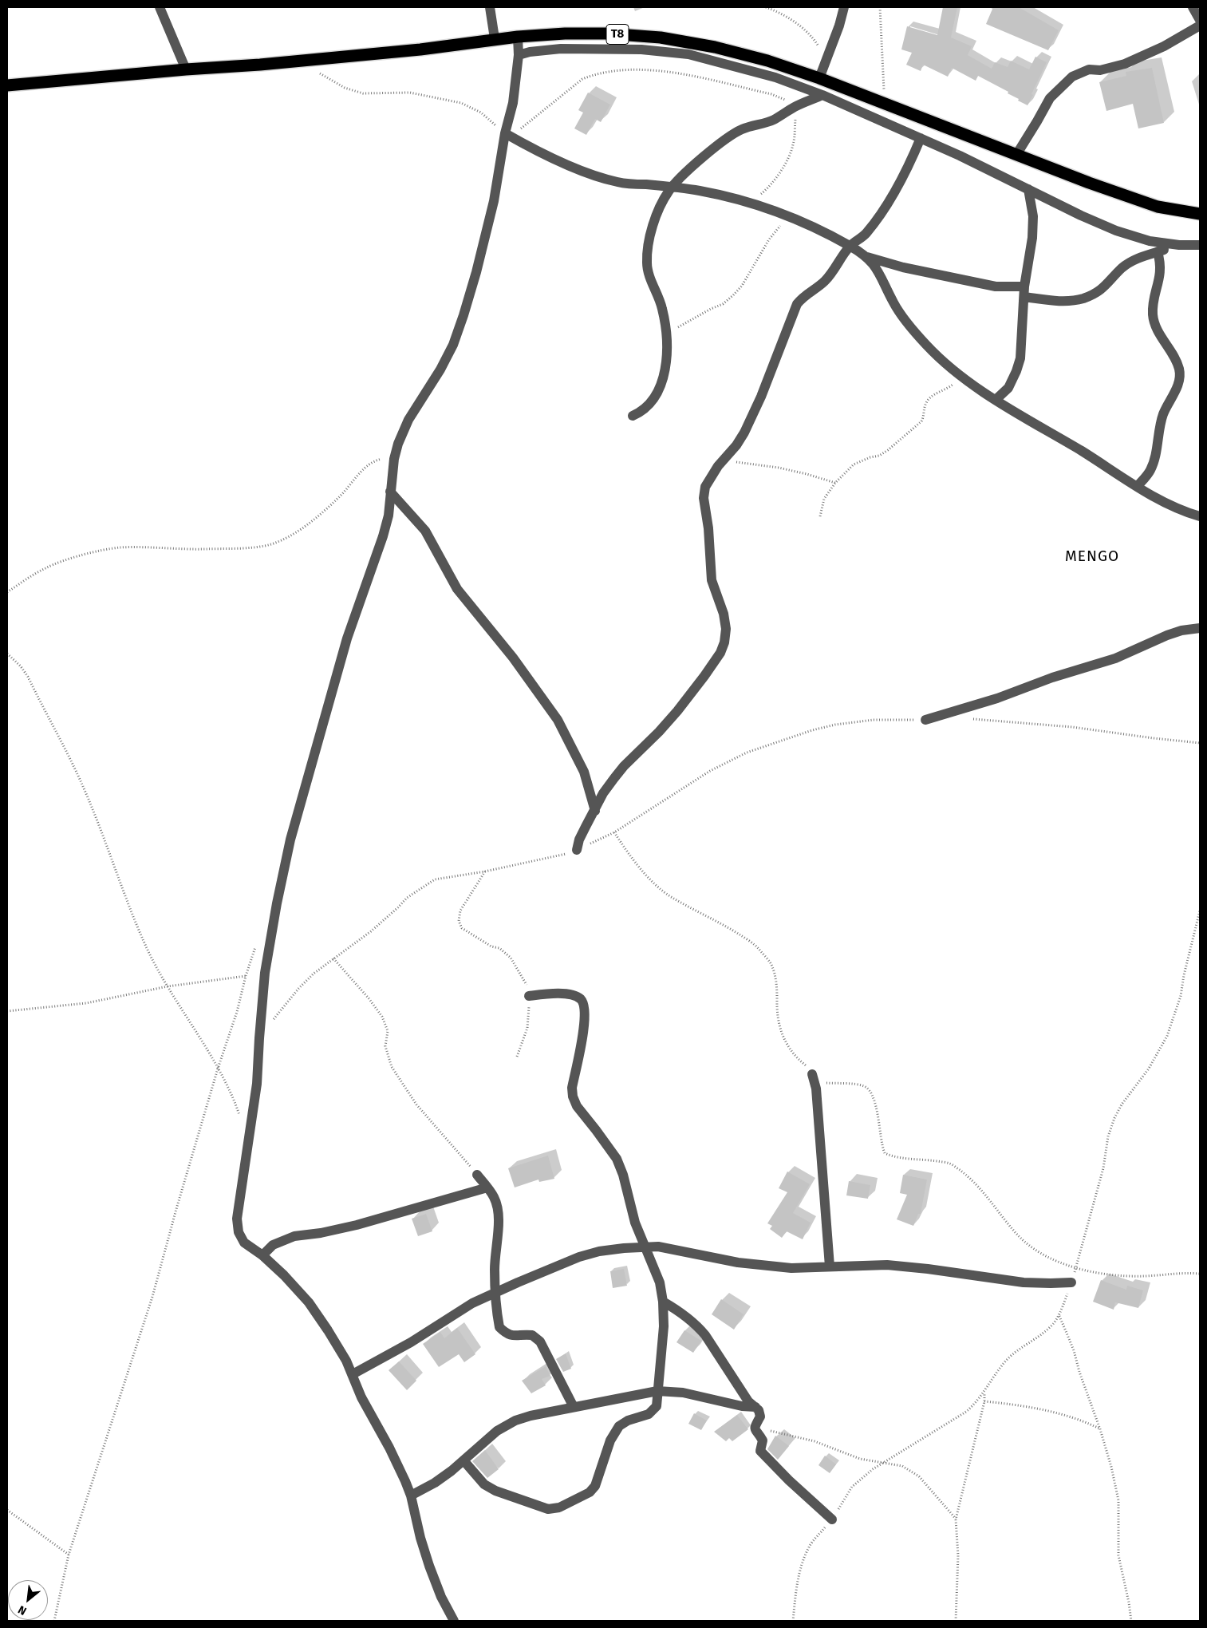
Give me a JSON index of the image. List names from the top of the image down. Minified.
{"streets":{"highway":["T8"]},"districts":["MENGO"],"north":"bottom left"}
